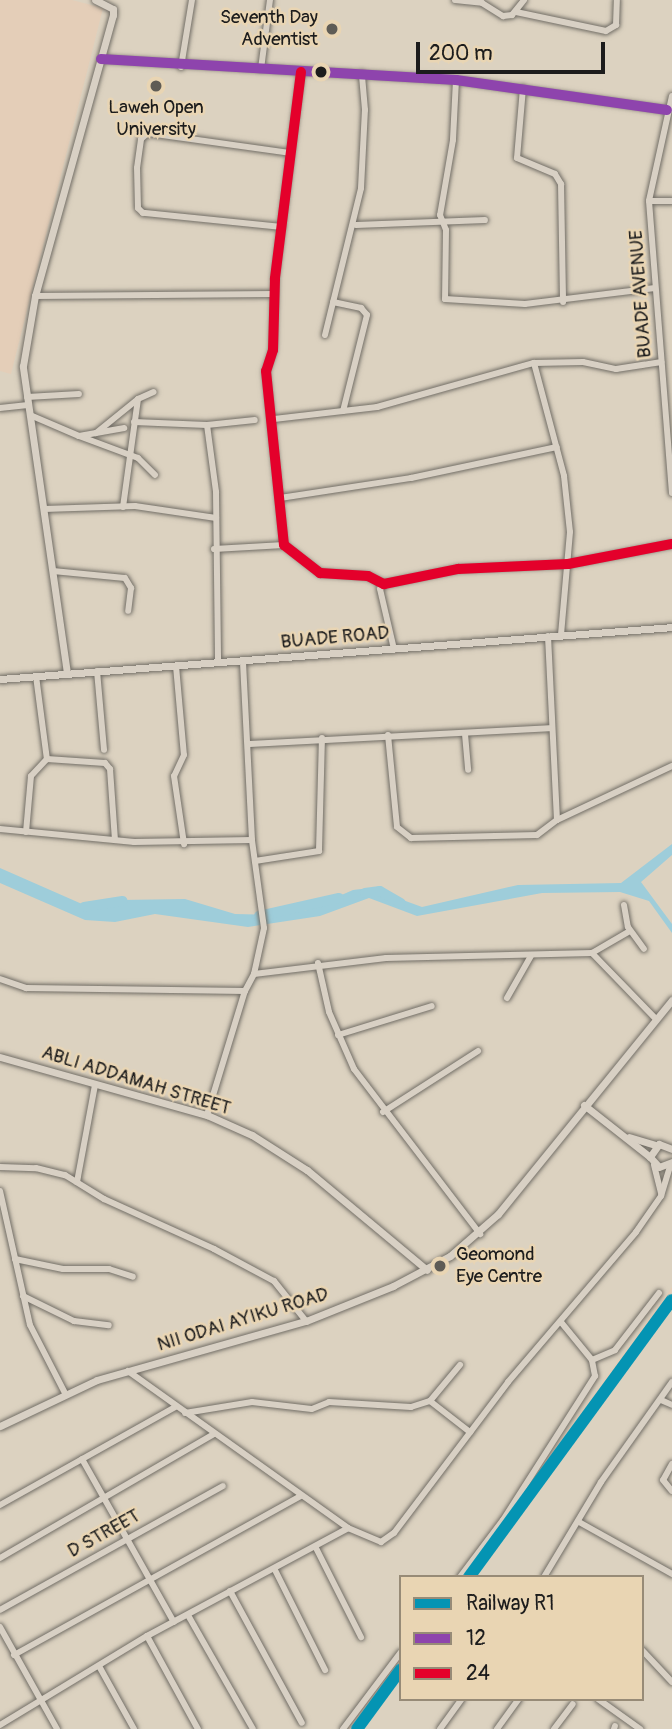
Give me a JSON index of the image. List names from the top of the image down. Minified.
{"streets":{"street":["BUADE AVENUE","BUADE ROAD","ABLI ADDAMAH STREET","NII ODAI AYIKU ROAD","D STREET"]},"crossings":[["ABLI ADDAMAH STREET","NII ODAI AYIKU ROAD"]],"places":["Seventh Day Adventist","Laweh Open University","Geomond Eye Centre"],"lines":["transit line 12","transit line 24","rail line R1"],"legend":["Railway R1","12","24"],"scale_bar":"200 m"}
